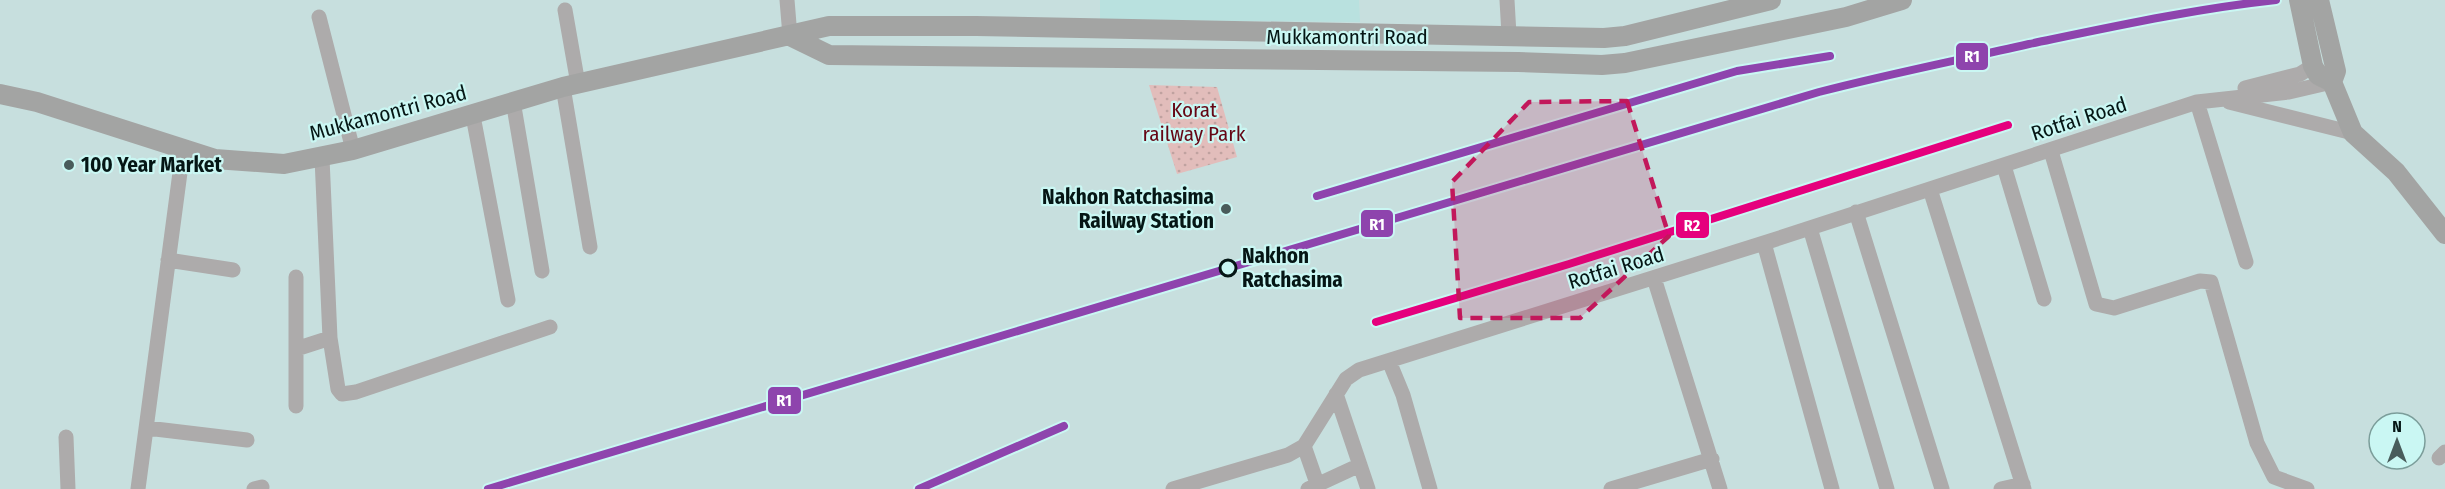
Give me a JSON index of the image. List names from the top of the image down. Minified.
{"streets":{"main road":["Mukkamontri Road"],"street":["Rotfai Road"]},"parks":["Korat railway Park"],"places":["100 Year Market","Nakhon Ratchasima Railway Station","Nakhon Ratchasima"],"lines":["transit line R1","transit line R2"],"north":"top"}
